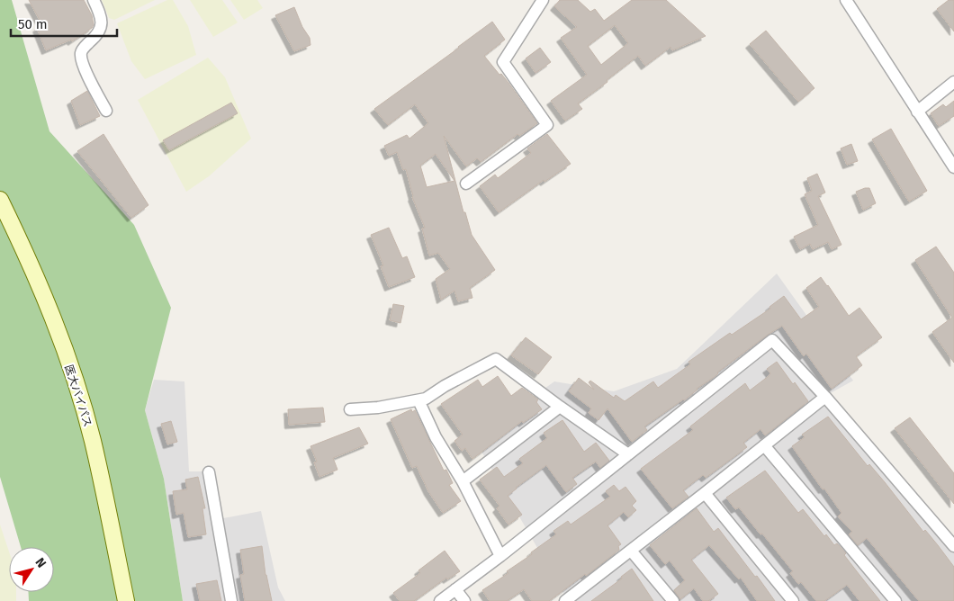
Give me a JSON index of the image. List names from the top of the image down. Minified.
{"streets":{"main road":["医大バイパス"]},"scale_bar":"50 m","north":"top right"}
